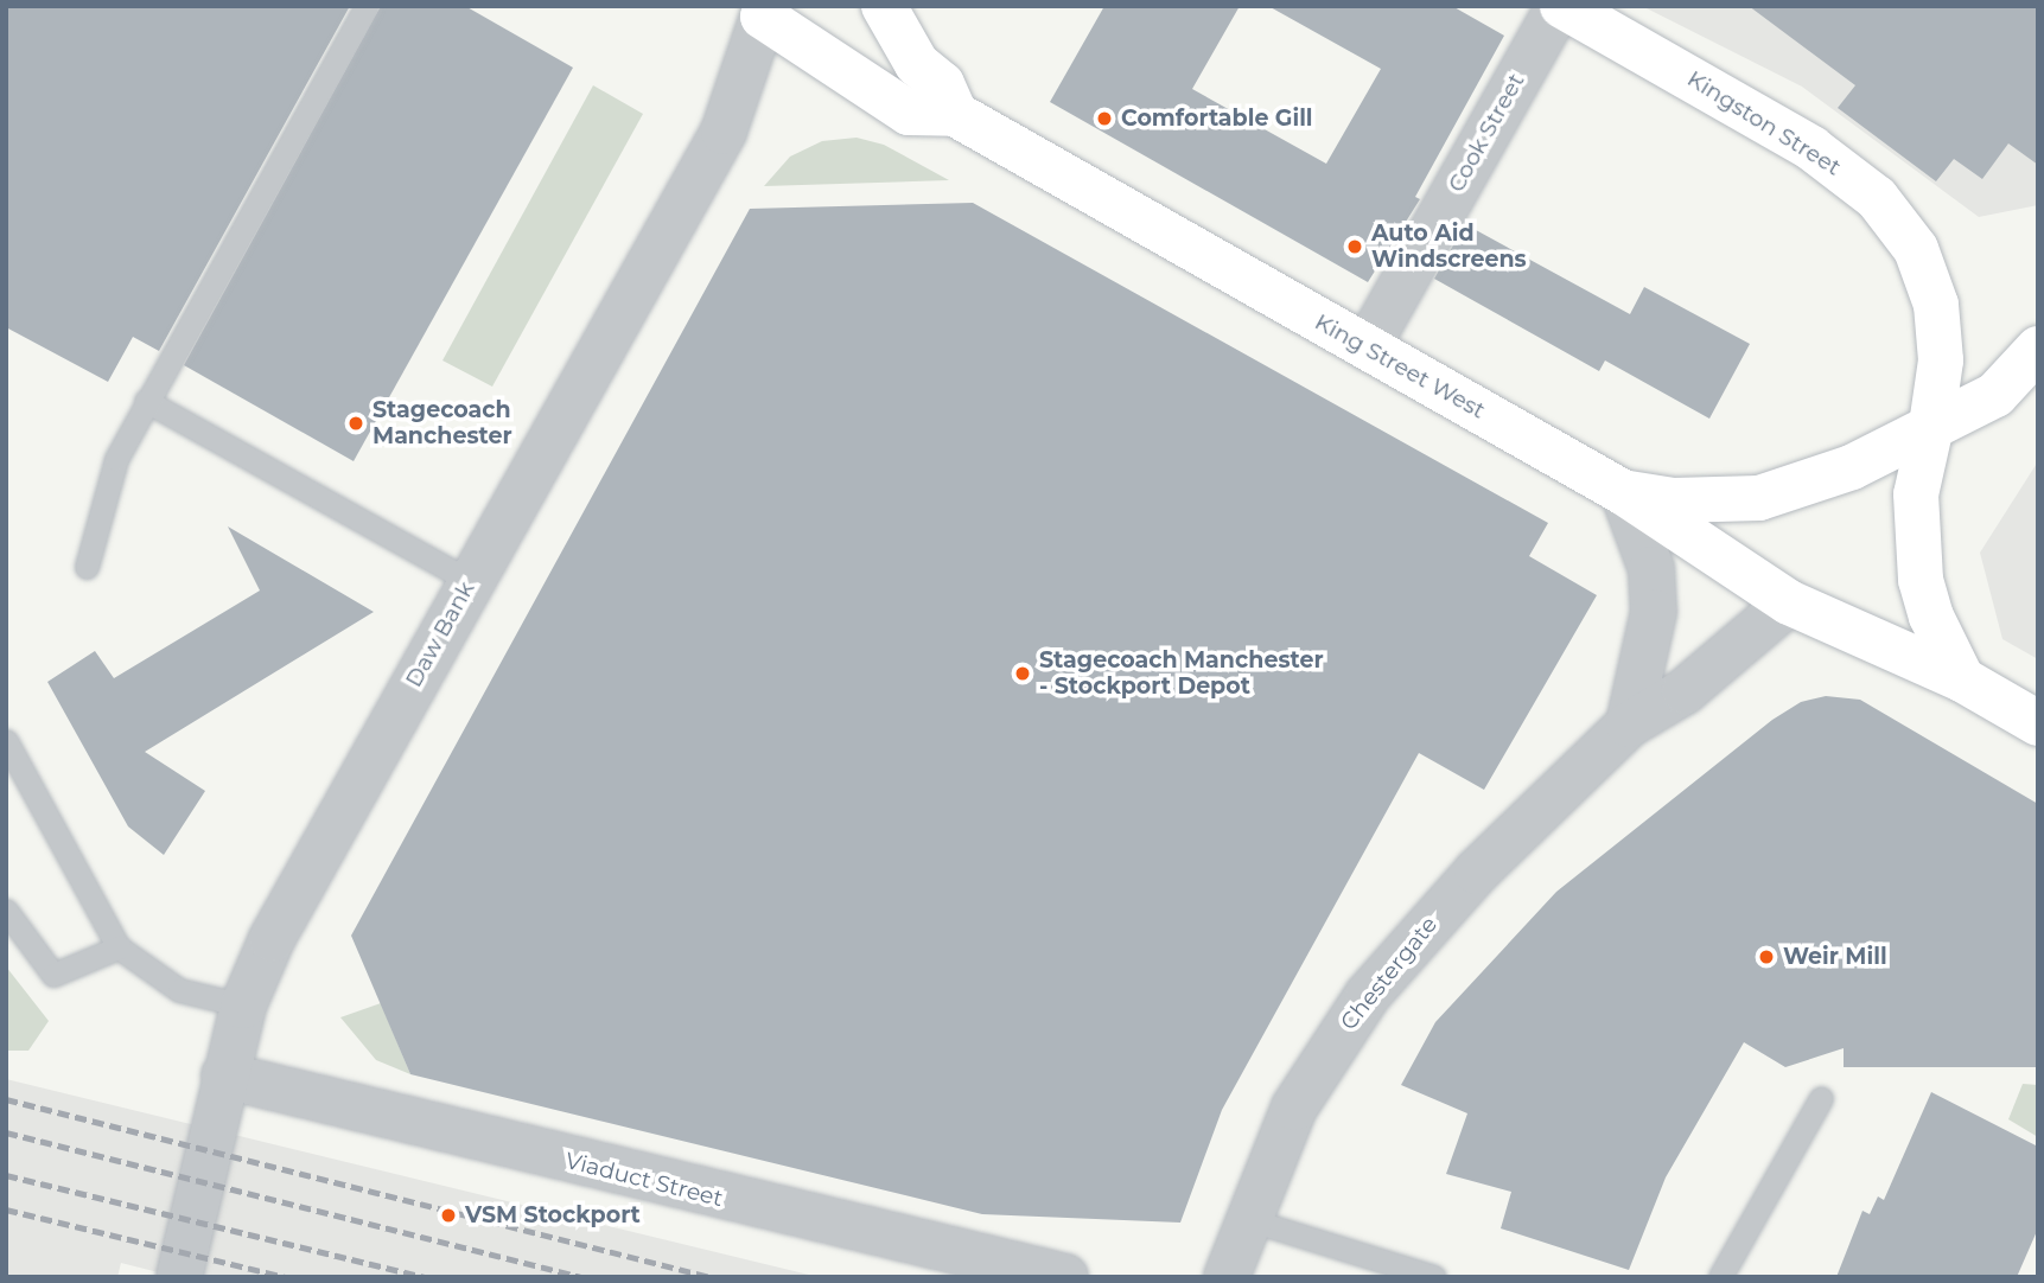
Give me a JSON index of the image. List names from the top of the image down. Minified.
{"streets":{"main road":["Kingston Street","King Street West"],"street":["Cook Street","Daw Bank","Chestergate","Viaduct Street"]},"crossings":[["Kingston Street","Cook Street"],["Cook Street","King Street West"],["King Street West","Daw Bank"],["King Street West","Chestergate"],["Daw Bank","Viaduct Street"]],"places":["Comfortable Gill","Auto Aid Windscreens","Stagecoach Manchester","Stagecoach Manchester - Stockport Depot","Weir Mill","VSM Stockport"]}
